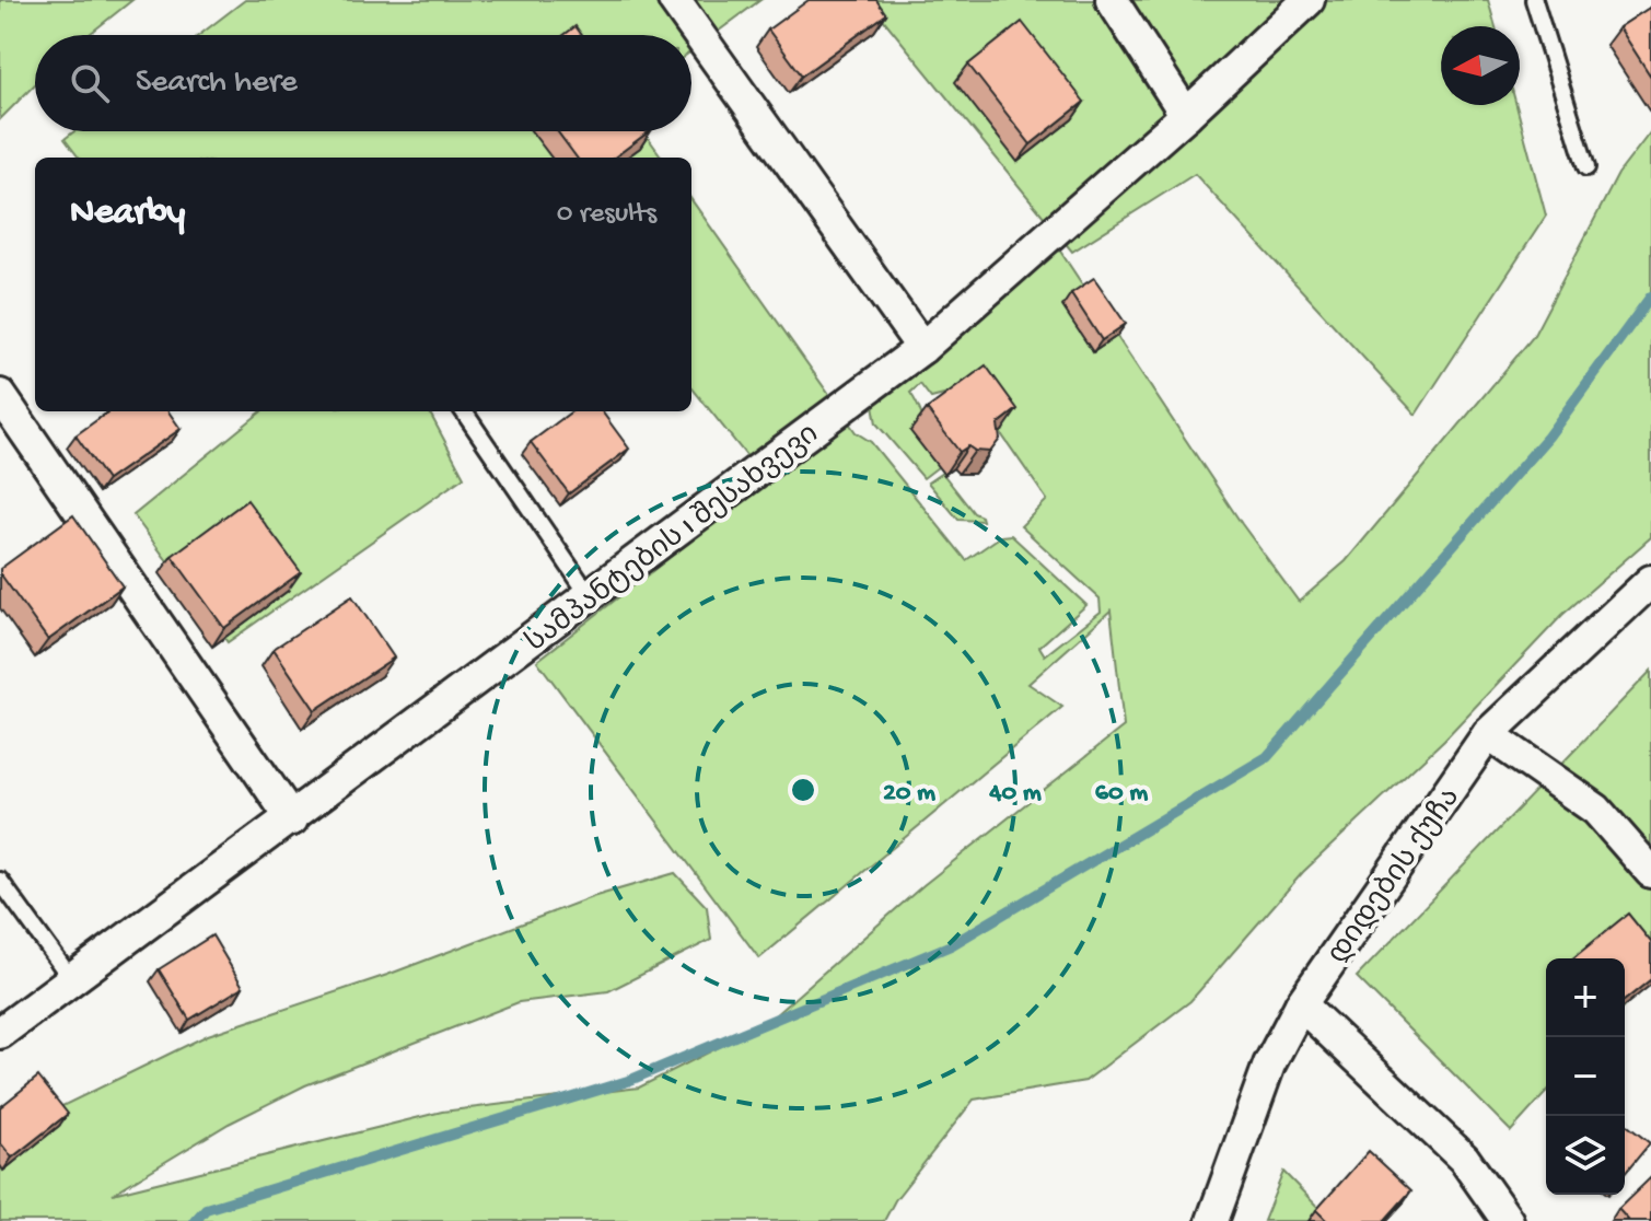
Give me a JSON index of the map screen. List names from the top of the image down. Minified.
{"streets":{"street":["სამპანტების I შესახვევი","დიდების ქუჩა"]},"north":"left","page":{"search":"Search here","heading":["Nearby","0 results"],"map_buttons":["+","−"]},"rings":["20 m","40 m","60 m"]}
